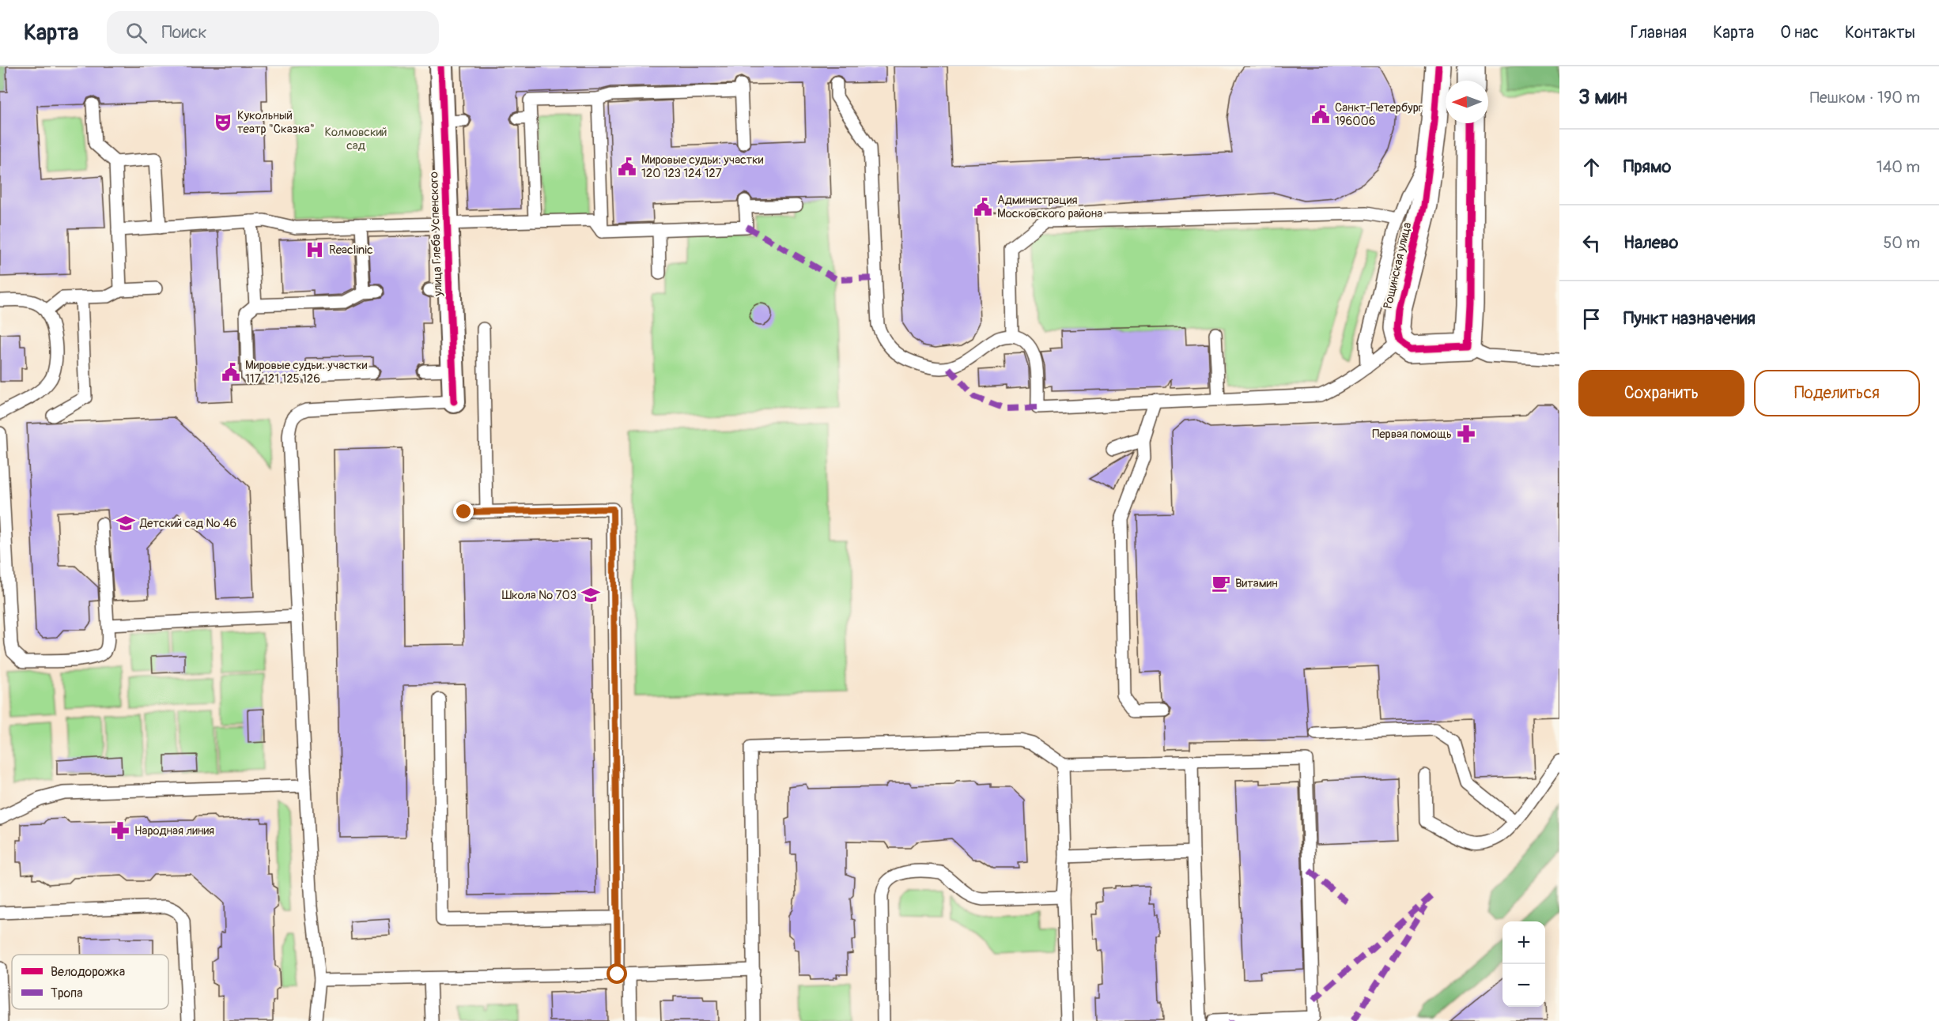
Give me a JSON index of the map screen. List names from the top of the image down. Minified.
{"streets":{"street":["улица Глеба Успенского","Рощинская улица"]},"parks":["Колмовский сад"],"places":{"public building":["Санкт-Петербург 196006","Мировые судьи: участки 120 123 124 127","Администрация Московского района","Мировые судьи: участки 117 121 125 126"],"theatre":["Кукольный театр \"Сказка\""],"hospital":["Reaclinic"],"pharmacy":["Первая помощь","Народная линия"],"school or university":["Детский сад № 46","Школа № 703"],"cafe":["Витамин"]},"legend":["Велодорожка","Тропа"],"north":"left","page":{"header":"Карта","search":"Поиск","nav":["Главная","Карта","О нас","Контакты"],"heading":["3 мин","Пешком · 190 m"],"list":[["Прямо","140 m"],["Налево","50 m"],"Пункт назначения"],"buttons":["Сохранить","Поделиться"],"map_buttons":["+","−"]}}
